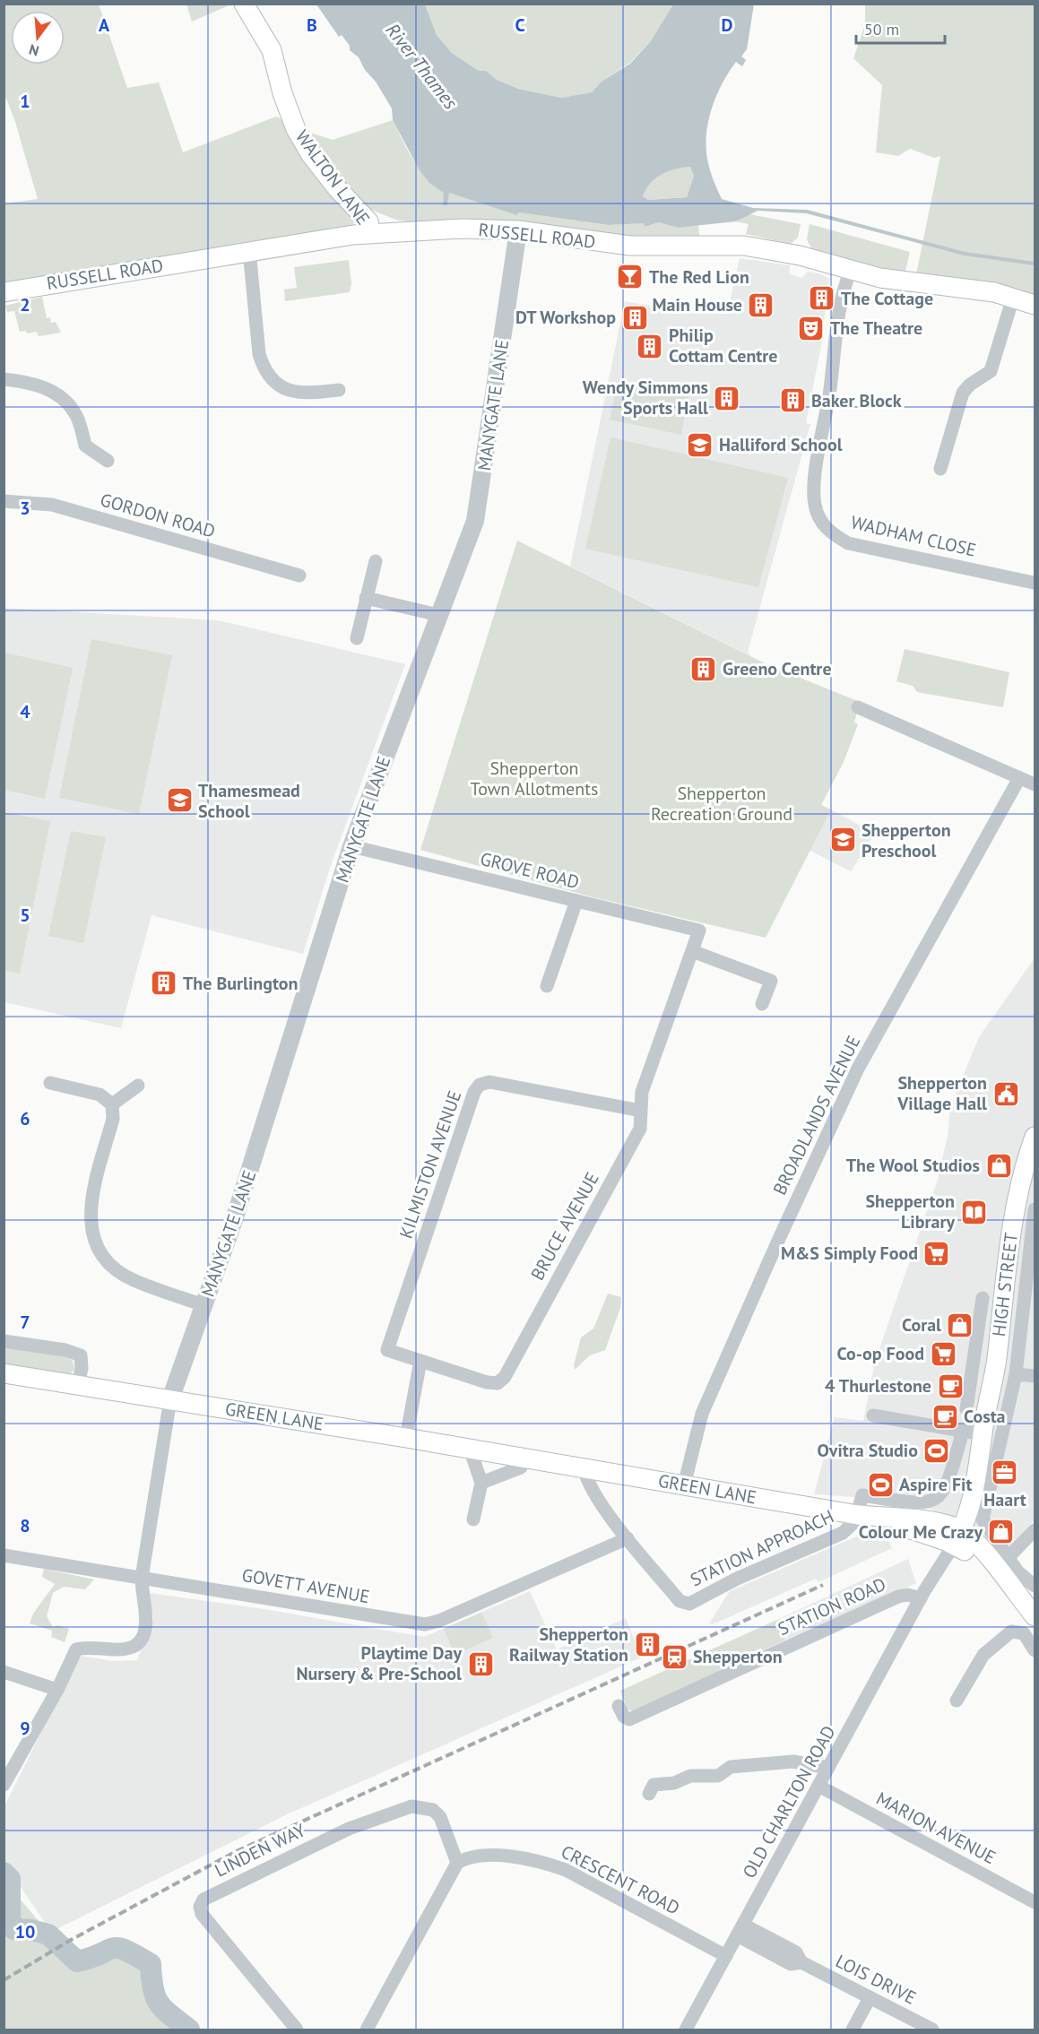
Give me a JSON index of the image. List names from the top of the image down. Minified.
{"streets":{"main road":["WALTON LANE","RUSSELL ROAD","HIGH STREET","GREEN LANE"],"street":["MANYGATE LANE","GORDON ROAD","WADHAM CLOSE","GROVE ROAD","BROADLANDS AVENUE","KILMISTON AVENUE","BRUCE AVENUE","STATION APPROACH","GOVETT AVENUE","STATION ROAD","OLD CHARLTON ROAD","MARION AVENUE","LINDEN WAY","CRESCENT ROAD","LOIS DRIVE"]},"crossings":[["WALTON LANE","RUSSELL ROAD"],["RUSSELL ROAD","MANYGATE LANE"],["RUSSELL ROAD","WADHAM CLOSE"],["MANYGATE LANE","GROVE ROAD"],["MANYGATE LANE","GREEN LANE"],["GROVE ROAD","BRUCE AVENUE"],["BROADLANDS AVENUE","GREEN LANE"],["KILMISTON AVENUE","BRUCE AVENUE"],["HIGH STREET","GREEN LANE"],["HIGH STREET","OLD CHARLTON ROAD"],["GREEN LANE","STATION APPROACH"],["GREEN LANE","OLD CHARLTON ROAD"],["STATION APPROACH","GOVETT AVENUE"],["STATION ROAD","OLD CHARLTON ROAD"],["OLD CHARLTON ROAD","MARION AVENUE"],["OLD CHARLTON ROAD","CRESCENT ROAD"],["OLD CHARLTON ROAD","LOIS DRIVE"],["LINDEN WAY","CRESCENT ROAD"]],"water":["River Thames"],"parks":["Shepperton Town Allotments","Shepperton Recreation Ground"],"places":{"bar":["The Red Lion"],"building":["The Cottage","Main House","DT Workshop","Philip Cottam Centre","Wendy Simmons Sports Hall","Baker Block","Greeno Centre","The Burlington","Shepperton Railway Station","Playtime Day Nursery & Pre-School"],"theatre":["The Theatre"],"school or university":["Halliford School","Thamesmead School","Shepperton Preschool"],"public building":["Shepperton Village Hall"],"shop":["The Wool Studios","Coral","Colour Me Crazy"],"library":["Shepperton Library"],"supermarket":["M&S Simply Food","Co-op Food"],"cafe":["4 Thurlestone","Costa"],"sports":["Ovitra Studio","Aspire Fit"],"office":["Haart"],"station":["Shepperton"]},"scale_bar":"50 m","north":"bottom","grid":{"columns":["A","B","C","D"],"rows":["1","2","3","4","5","6","7","8","9","10"]}}
